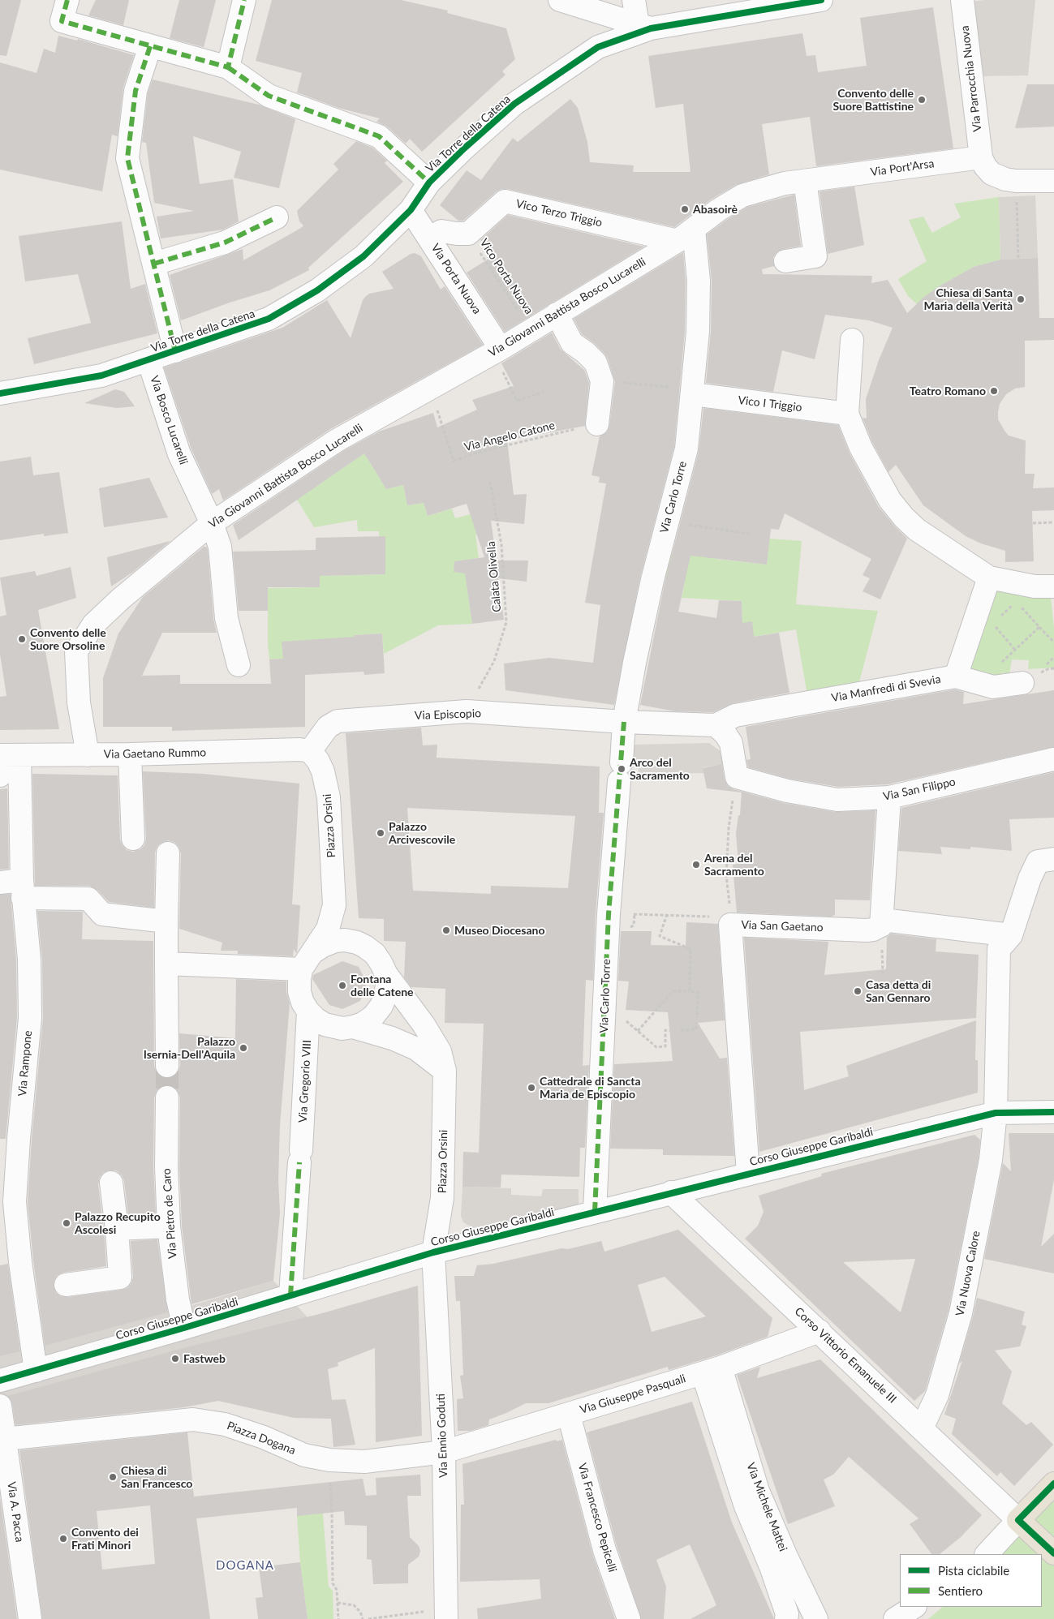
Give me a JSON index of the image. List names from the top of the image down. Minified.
{"streets":{"street":["Via Parrocchia Nuova","Via Torre della Catena","Via Port'Arsa","Vico Terzo Triggio","Via Porta Nuova","Via Giovanni Battista Bosco Lucarelli","Vico I Triggio","Via Bosco Lucarelli","Via Carlo Torre","Via Manfredi di Svevia","Via Episcopio","Via Gaetano Rummo","Via San Filippo","Piazza Orsini","Via San Gaetano","Via Rampone","Via Gregorio VIII","Corso Giuseppe Garibaldi","Via Pietro de Caro","Via Nuova Calore","Corso Vittorio Emanuele III","Via Giuseppe Pasquali","Via Ennio Goduti","Piazza Dogana","Via Michele Mattei","Via A. Pacca","Via Francesco Pepicelli"],"path":["Vico Porta Nuova","Via Angelo Catone","Calata Olivella"]},"crossings":[["Via Parrocchia Nuova","Via Port'Arsa"],["Via Torre della Catena","Via Porta Nuova"],["Via Torre della Catena","Via Bosco Lucarelli"],["Via Port'Arsa","Via Giovanni Battista Bosco Lucarelli"],["Vico Terzo Triggio","Vico Porta Nuova"],["Vico Terzo Triggio","Via Giovanni Battista Bosco Lucarelli"],["Vico Terzo Triggio","Via Carlo Torre"],["Vico Porta Nuova","Via Giovanni Battista Bosco Lucarelli"],["Via Porta Nuova","Via Giovanni Battista Bosco Lucarelli"],["Via Giovanni Battista Bosco Lucarelli","Via Bosco Lucarelli"],["Via Giovanni Battista Bosco Lucarelli","Via Angelo Catone"],["Via Giovanni Battista Bosco Lucarelli","Via Carlo Torre"],["Via Giovanni Battista Bosco Lucarelli","Via Gaetano Rummo"],["Vico I Triggio","Via Carlo Torre"],["Via Carlo Torre","Via Episcopio"],["Via Carlo Torre","Corso Giuseppe Garibaldi"],["Calata Olivella","Via Episcopio"],["Via Manfredi di Svevia","Via Episcopio"],["Via Episcopio","Via Gaetano Rummo"],["Via Episcopio","Piazza Orsini"],["Via Gaetano Rummo","Piazza Orsini"],["Via Gaetano Rummo","Via Rampone"],["Piazza Orsini","Via Gregorio VIII"],["Piazza Orsini","Corso Giuseppe Garibaldi"],["Piazza Orsini","Via Ennio Goduti"],["Via San Gaetano","Corso Giuseppe Garibaldi"],["Via Rampone","Corso Giuseppe Garibaldi"],["Via Gregorio VIII","Corso Giuseppe Garibaldi"],["Corso Giuseppe Garibaldi","Via Pietro de Caro"],["Corso Giuseppe Garibaldi","Via Nuova Calore"],["Corso Giuseppe Garibaldi","Corso Vittorio Emanuele III"],["Corso Giuseppe Garibaldi","Via Ennio Goduti"],["Via Nuova Calore","Corso Vittorio Emanuele III"],["Corso Vittorio Emanuele III","Via Giuseppe Pasquali"],["Via Giuseppe Pasquali","Via Ennio Goduti"],["Via Giuseppe Pasquali","Piazza Dogana"],["Via Giuseppe Pasquali","Via Michele Mattei"],["Via Giuseppe Pasquali","Via Francesco Pepicelli"],["Via Ennio Goduti","Piazza Dogana"],["Piazza Dogana","Via A. Pacca"]],"districts":["DOGANA"],"places":["Convento delle Suore Battistine","Abasoirè","Chiesa di Santa Maria della Verità","Teatro Romano","Convento delle Suore Orsoline","Arco del Sacramento","Palazzo Arcivescovile","Arena del Sacramento","Museo Diocesano","Fontana delle Catene","Casa detta di San Gennaro","Palazzo Isernia-Dell'Aquila","Cattedrale di Sancta Maria de Episcopio","Palazzo Recupito Ascolesi","Fastweb","Chiesa di San Francesco","Convento dei Frati Minori"],"legend":["Pista ciclabile","Sentiero"]}
